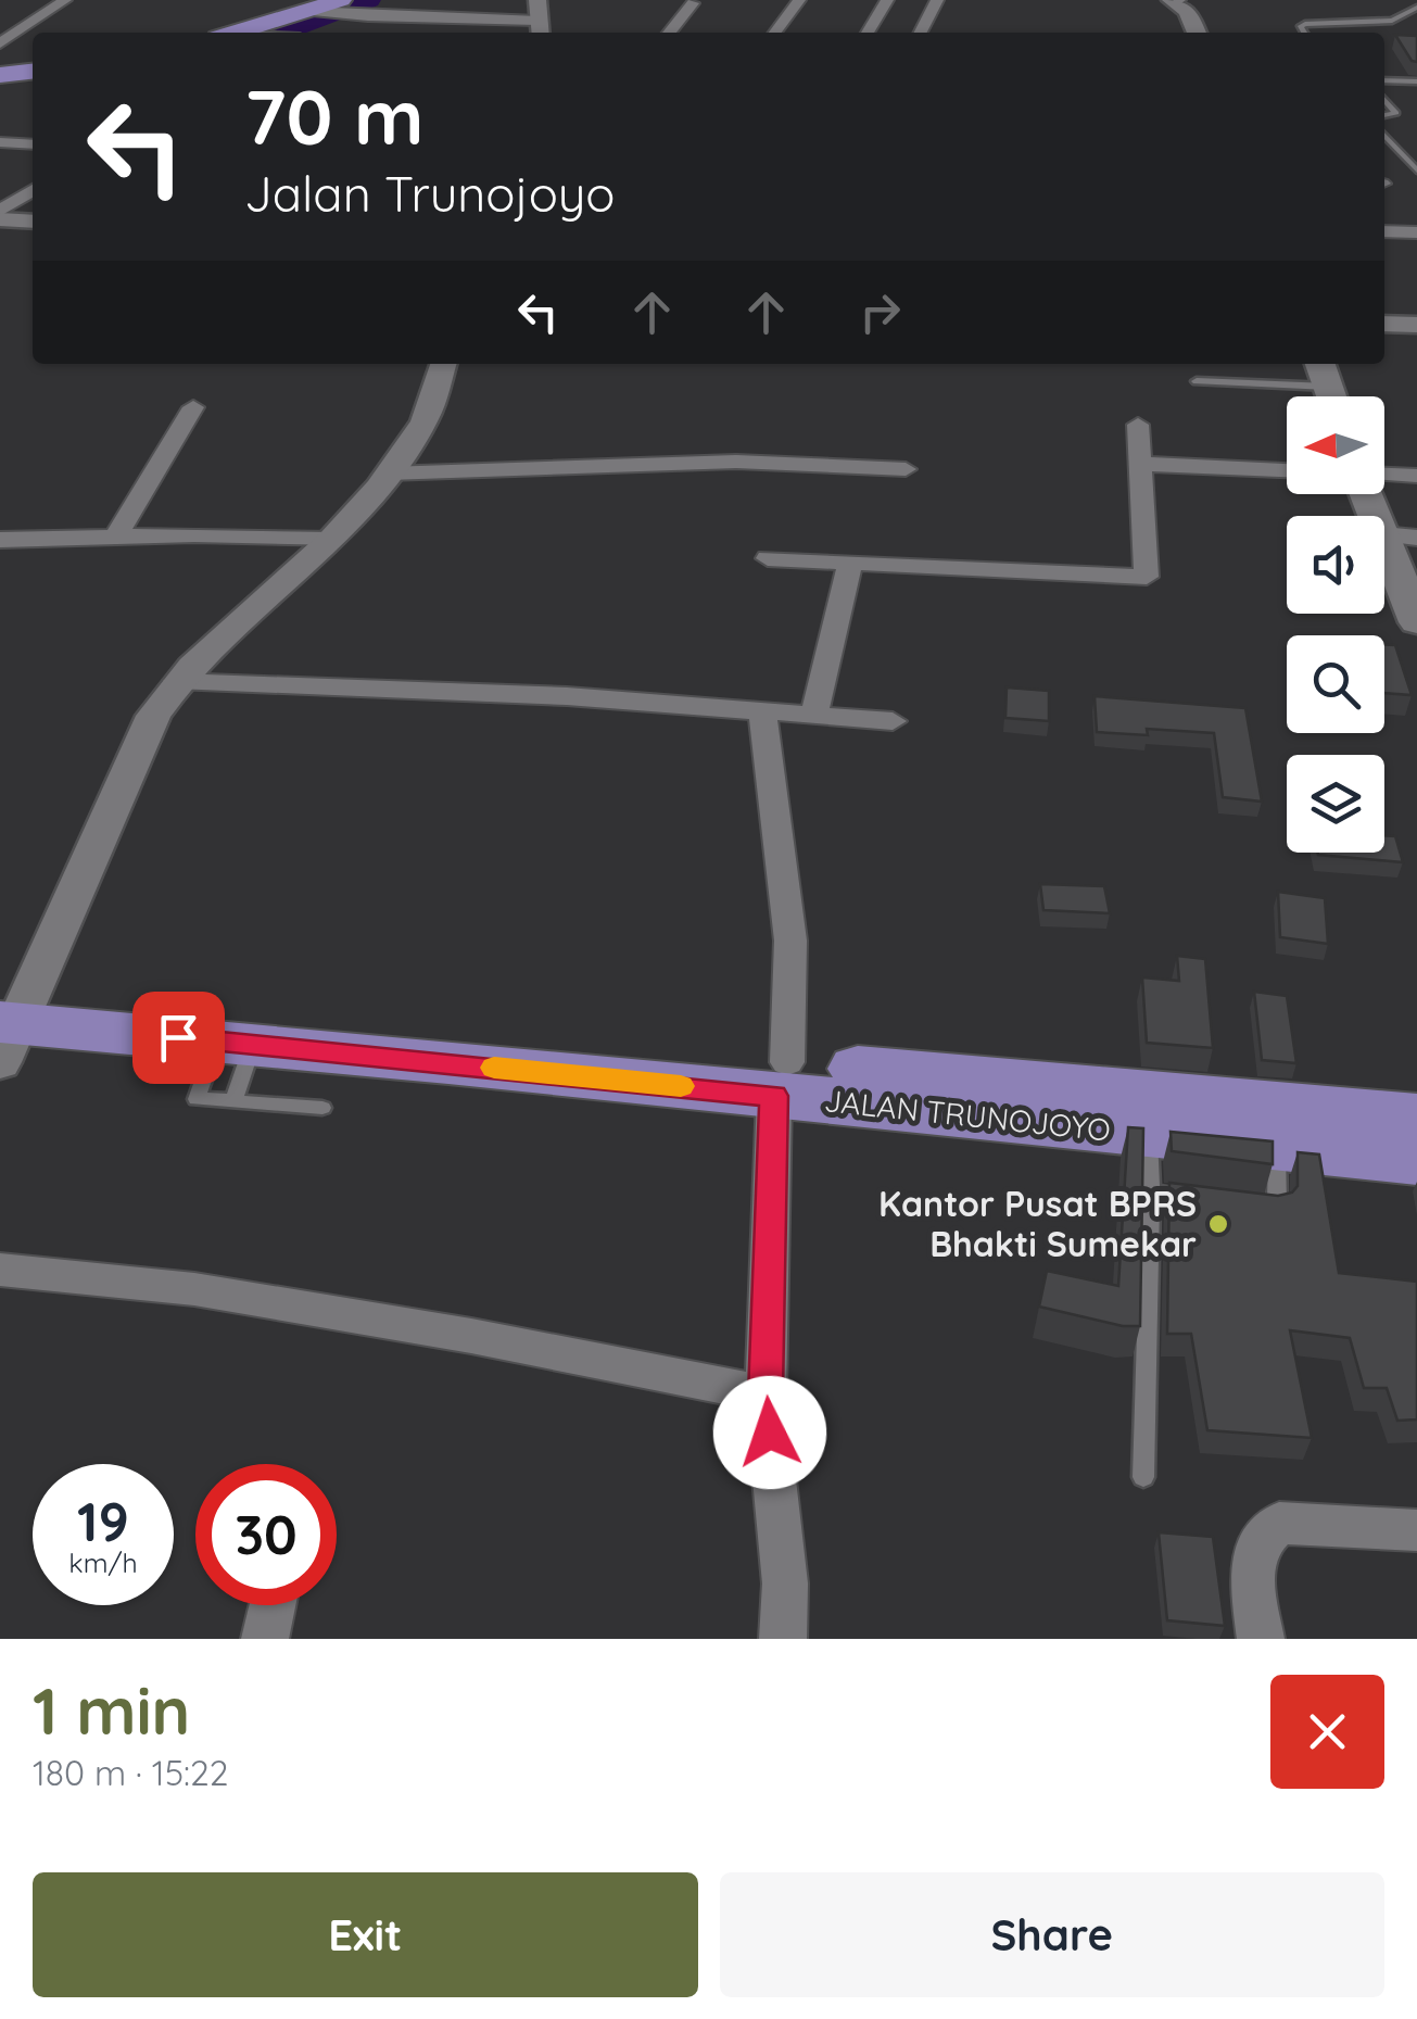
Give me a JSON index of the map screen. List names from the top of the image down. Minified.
{"streets":{"highway":["JALAN TRUNOJOYO"]},"places":["Kantor Pusat BPRS Bhakti Sumekar"],"north":"left","page":{"turn":["70 m","Jalan Trunojoyo"],"speed":"19 km/h","limit":"30","heading":["1 min","180 m · 15:22"],"buttons":["Exit","Share"]}}
